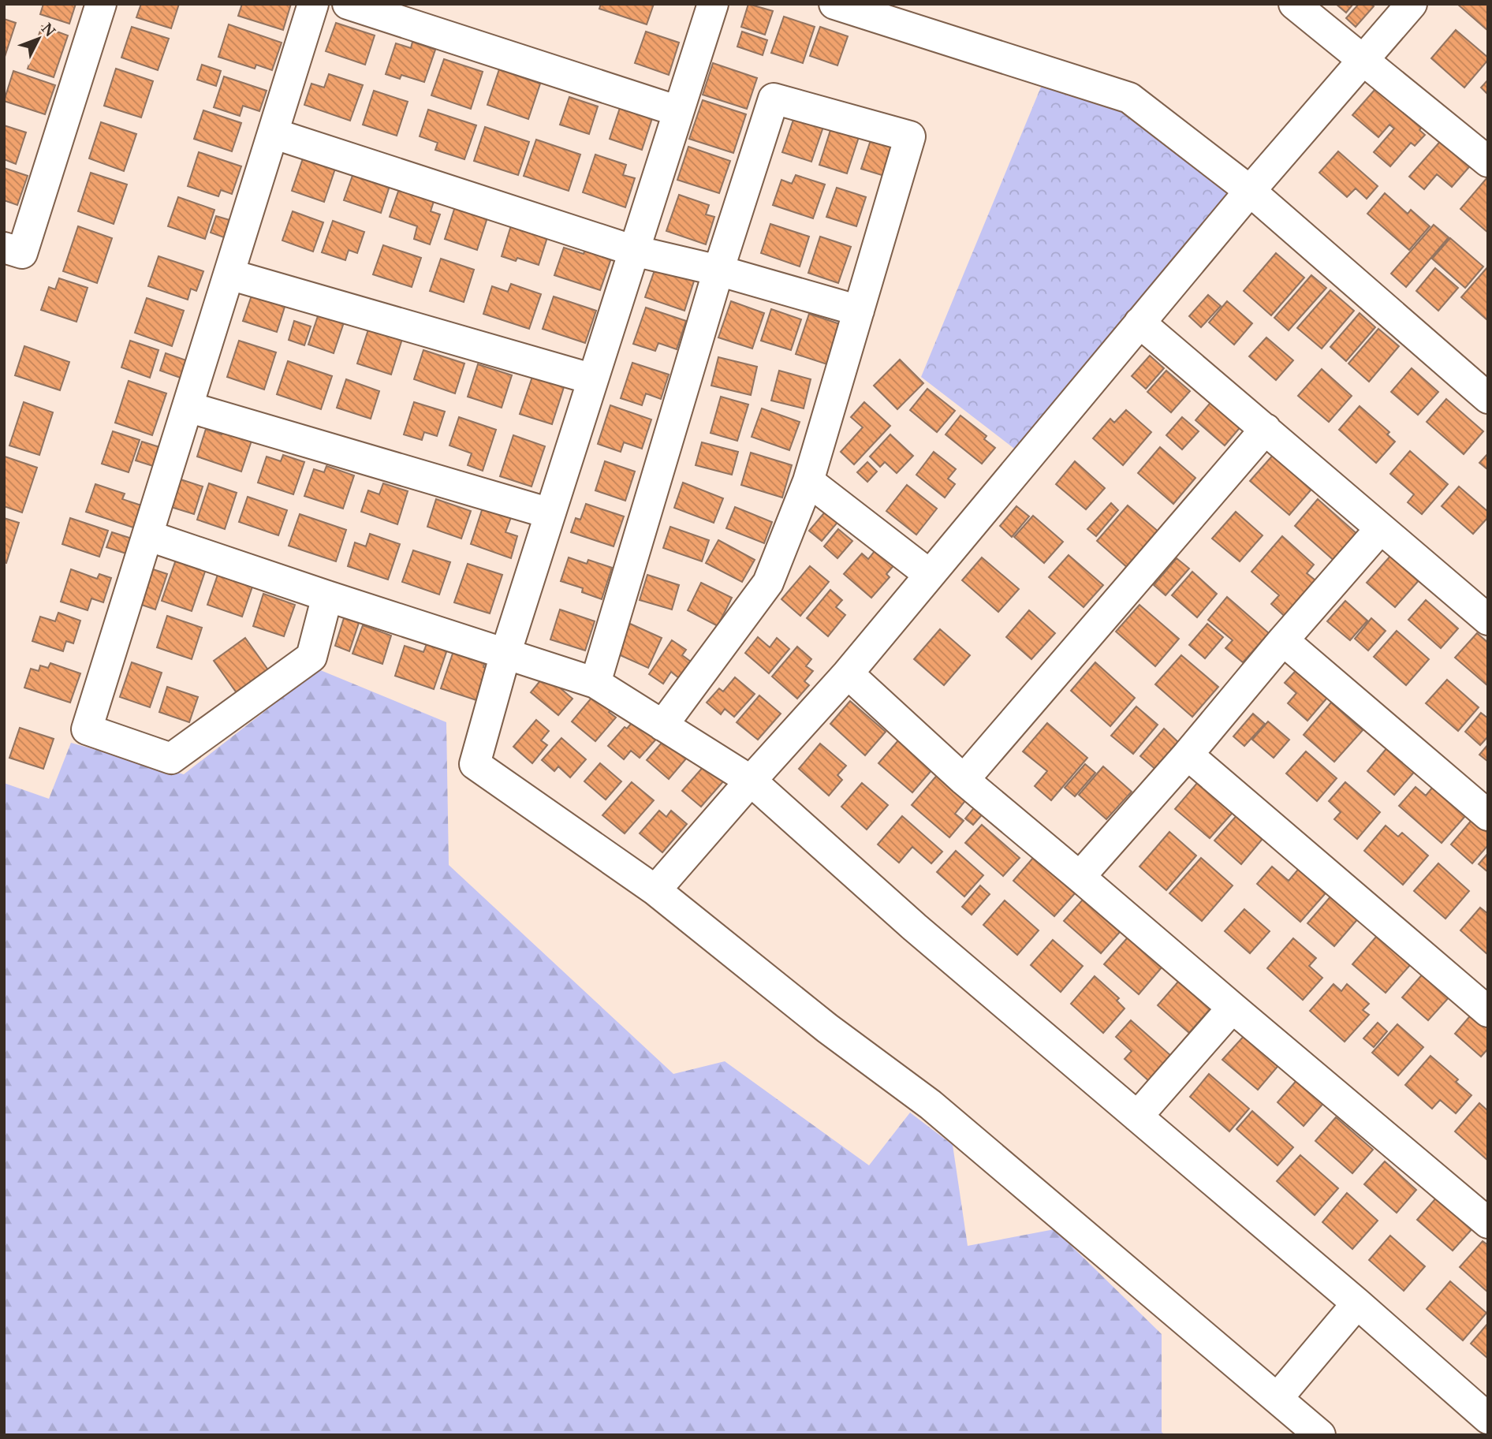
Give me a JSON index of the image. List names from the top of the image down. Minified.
{"north":"top right"}
